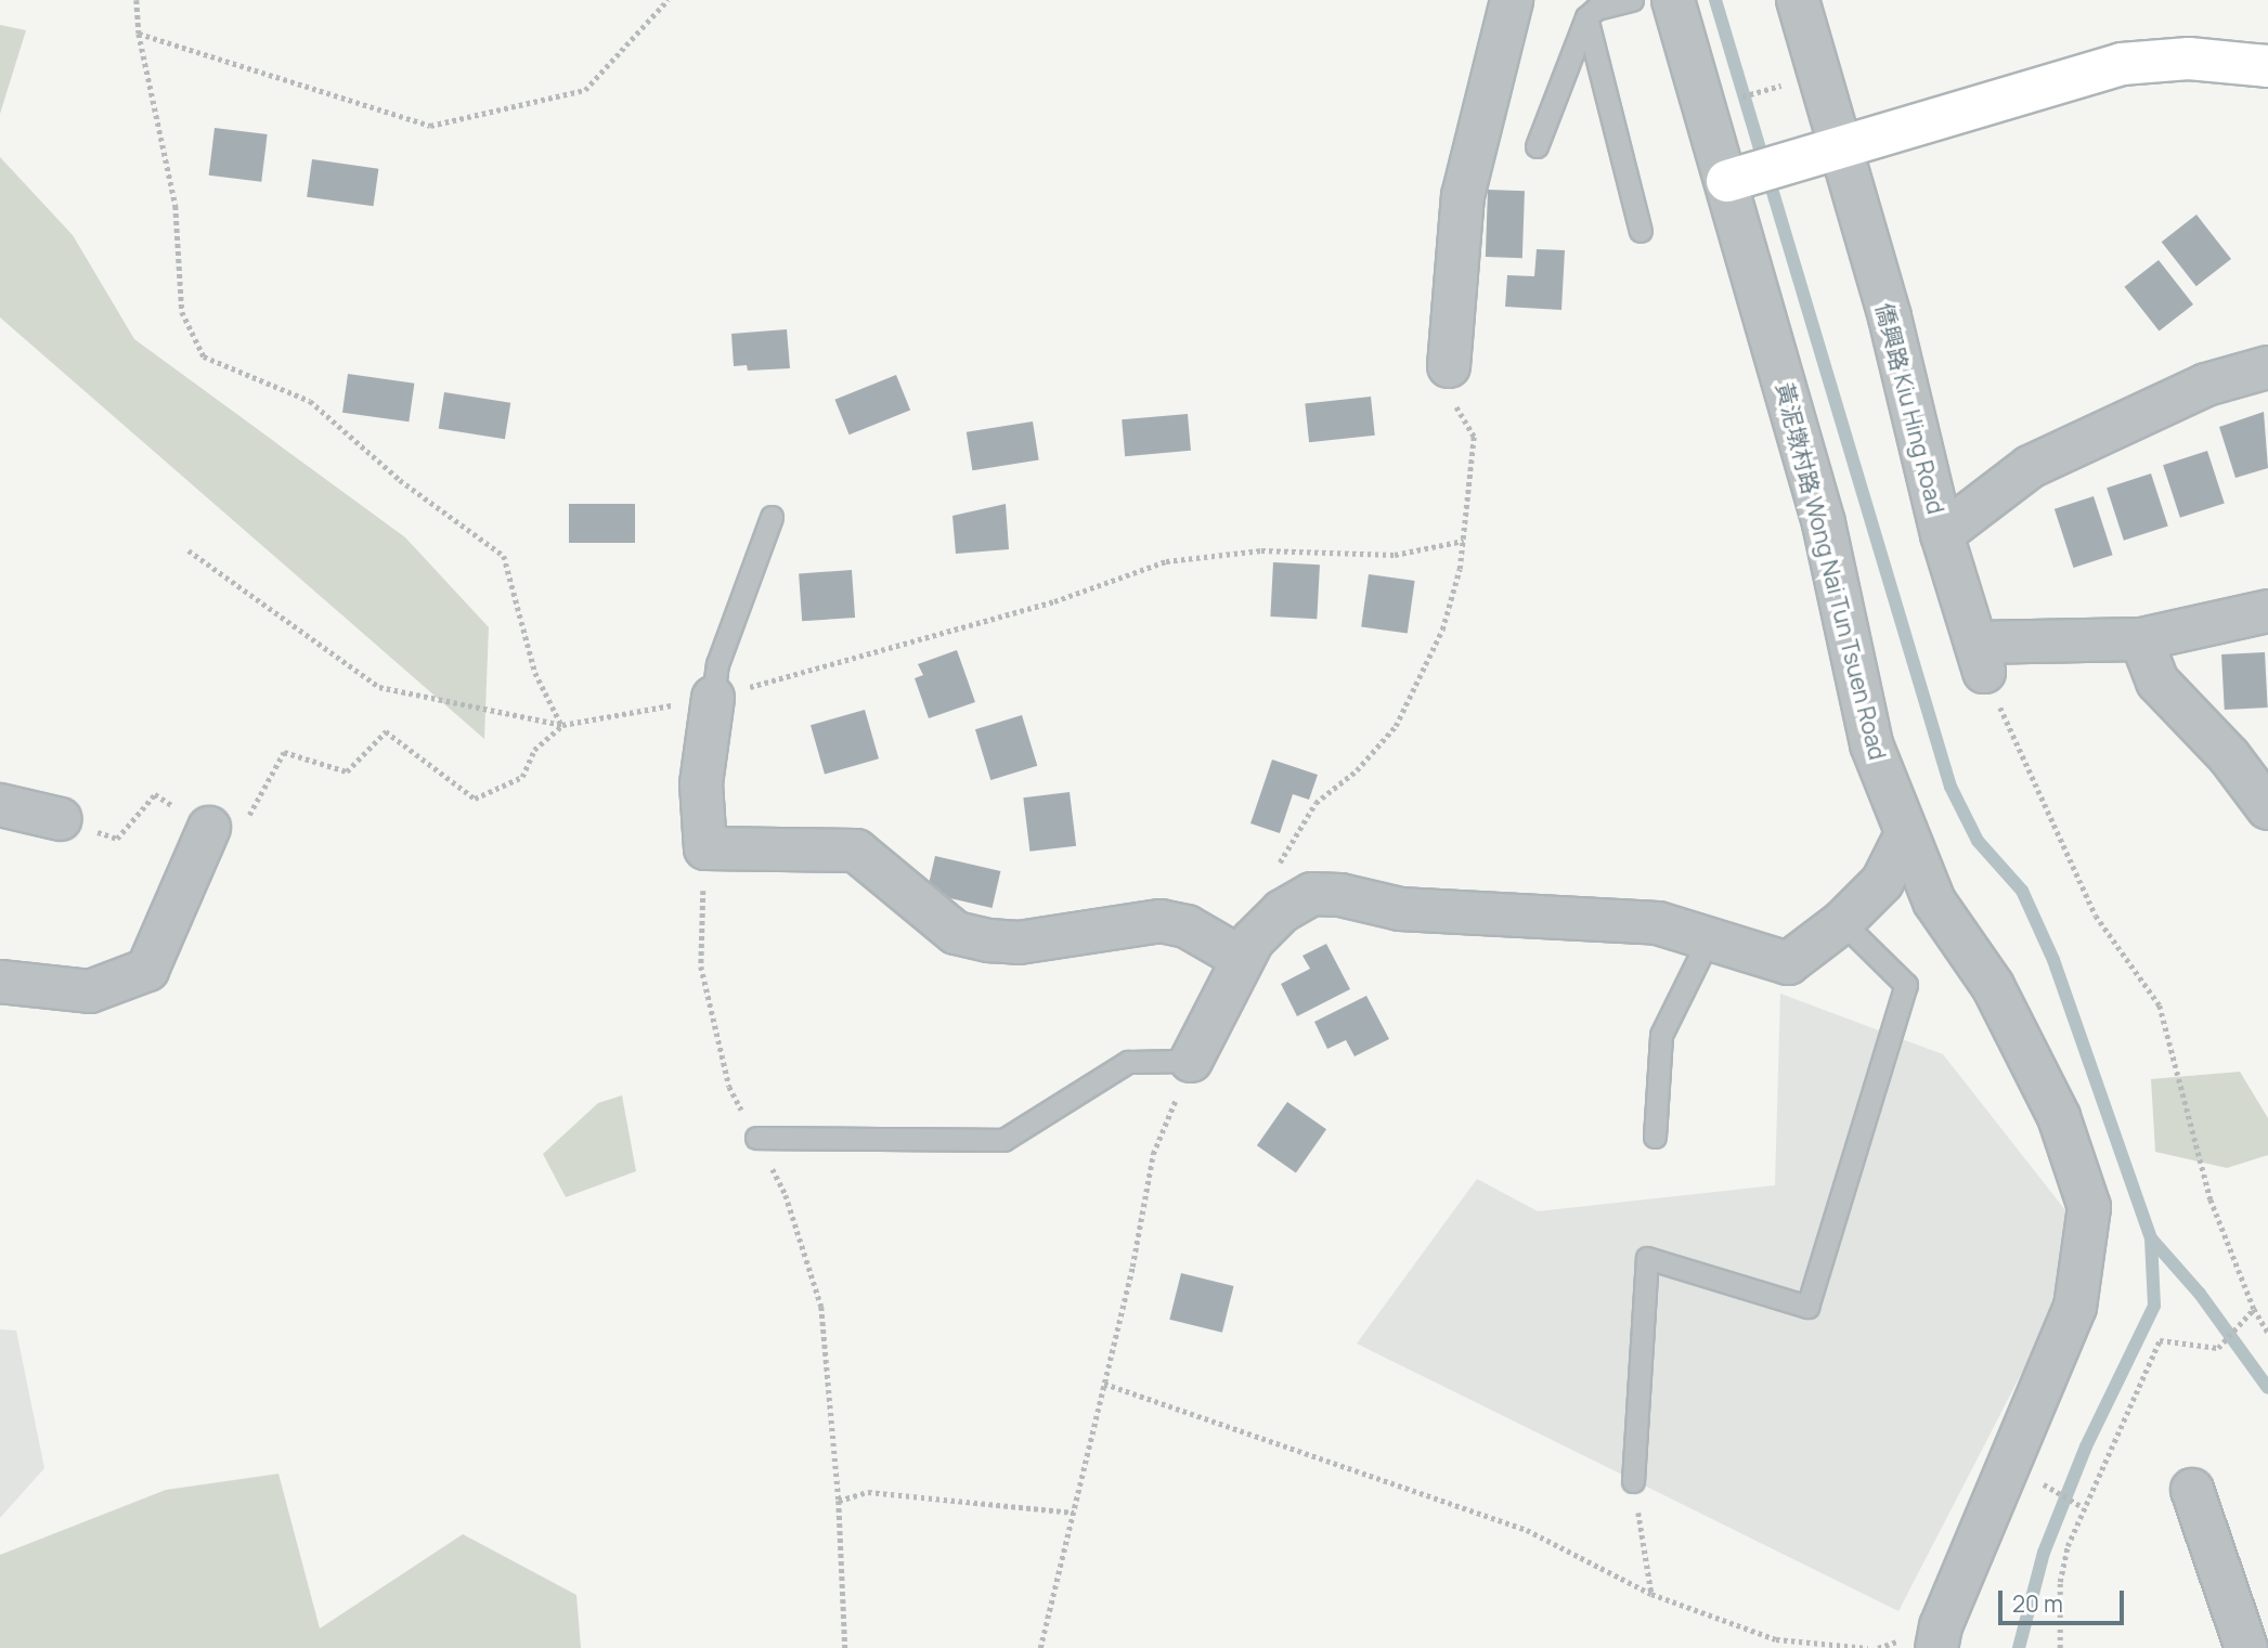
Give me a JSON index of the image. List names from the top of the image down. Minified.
{"streets":{"street":["僑興路 Kiu Hing Road","黃泥墩村路 Wong Nai Tun Tsuen Road"]},"scale_bar":"20 m"}
